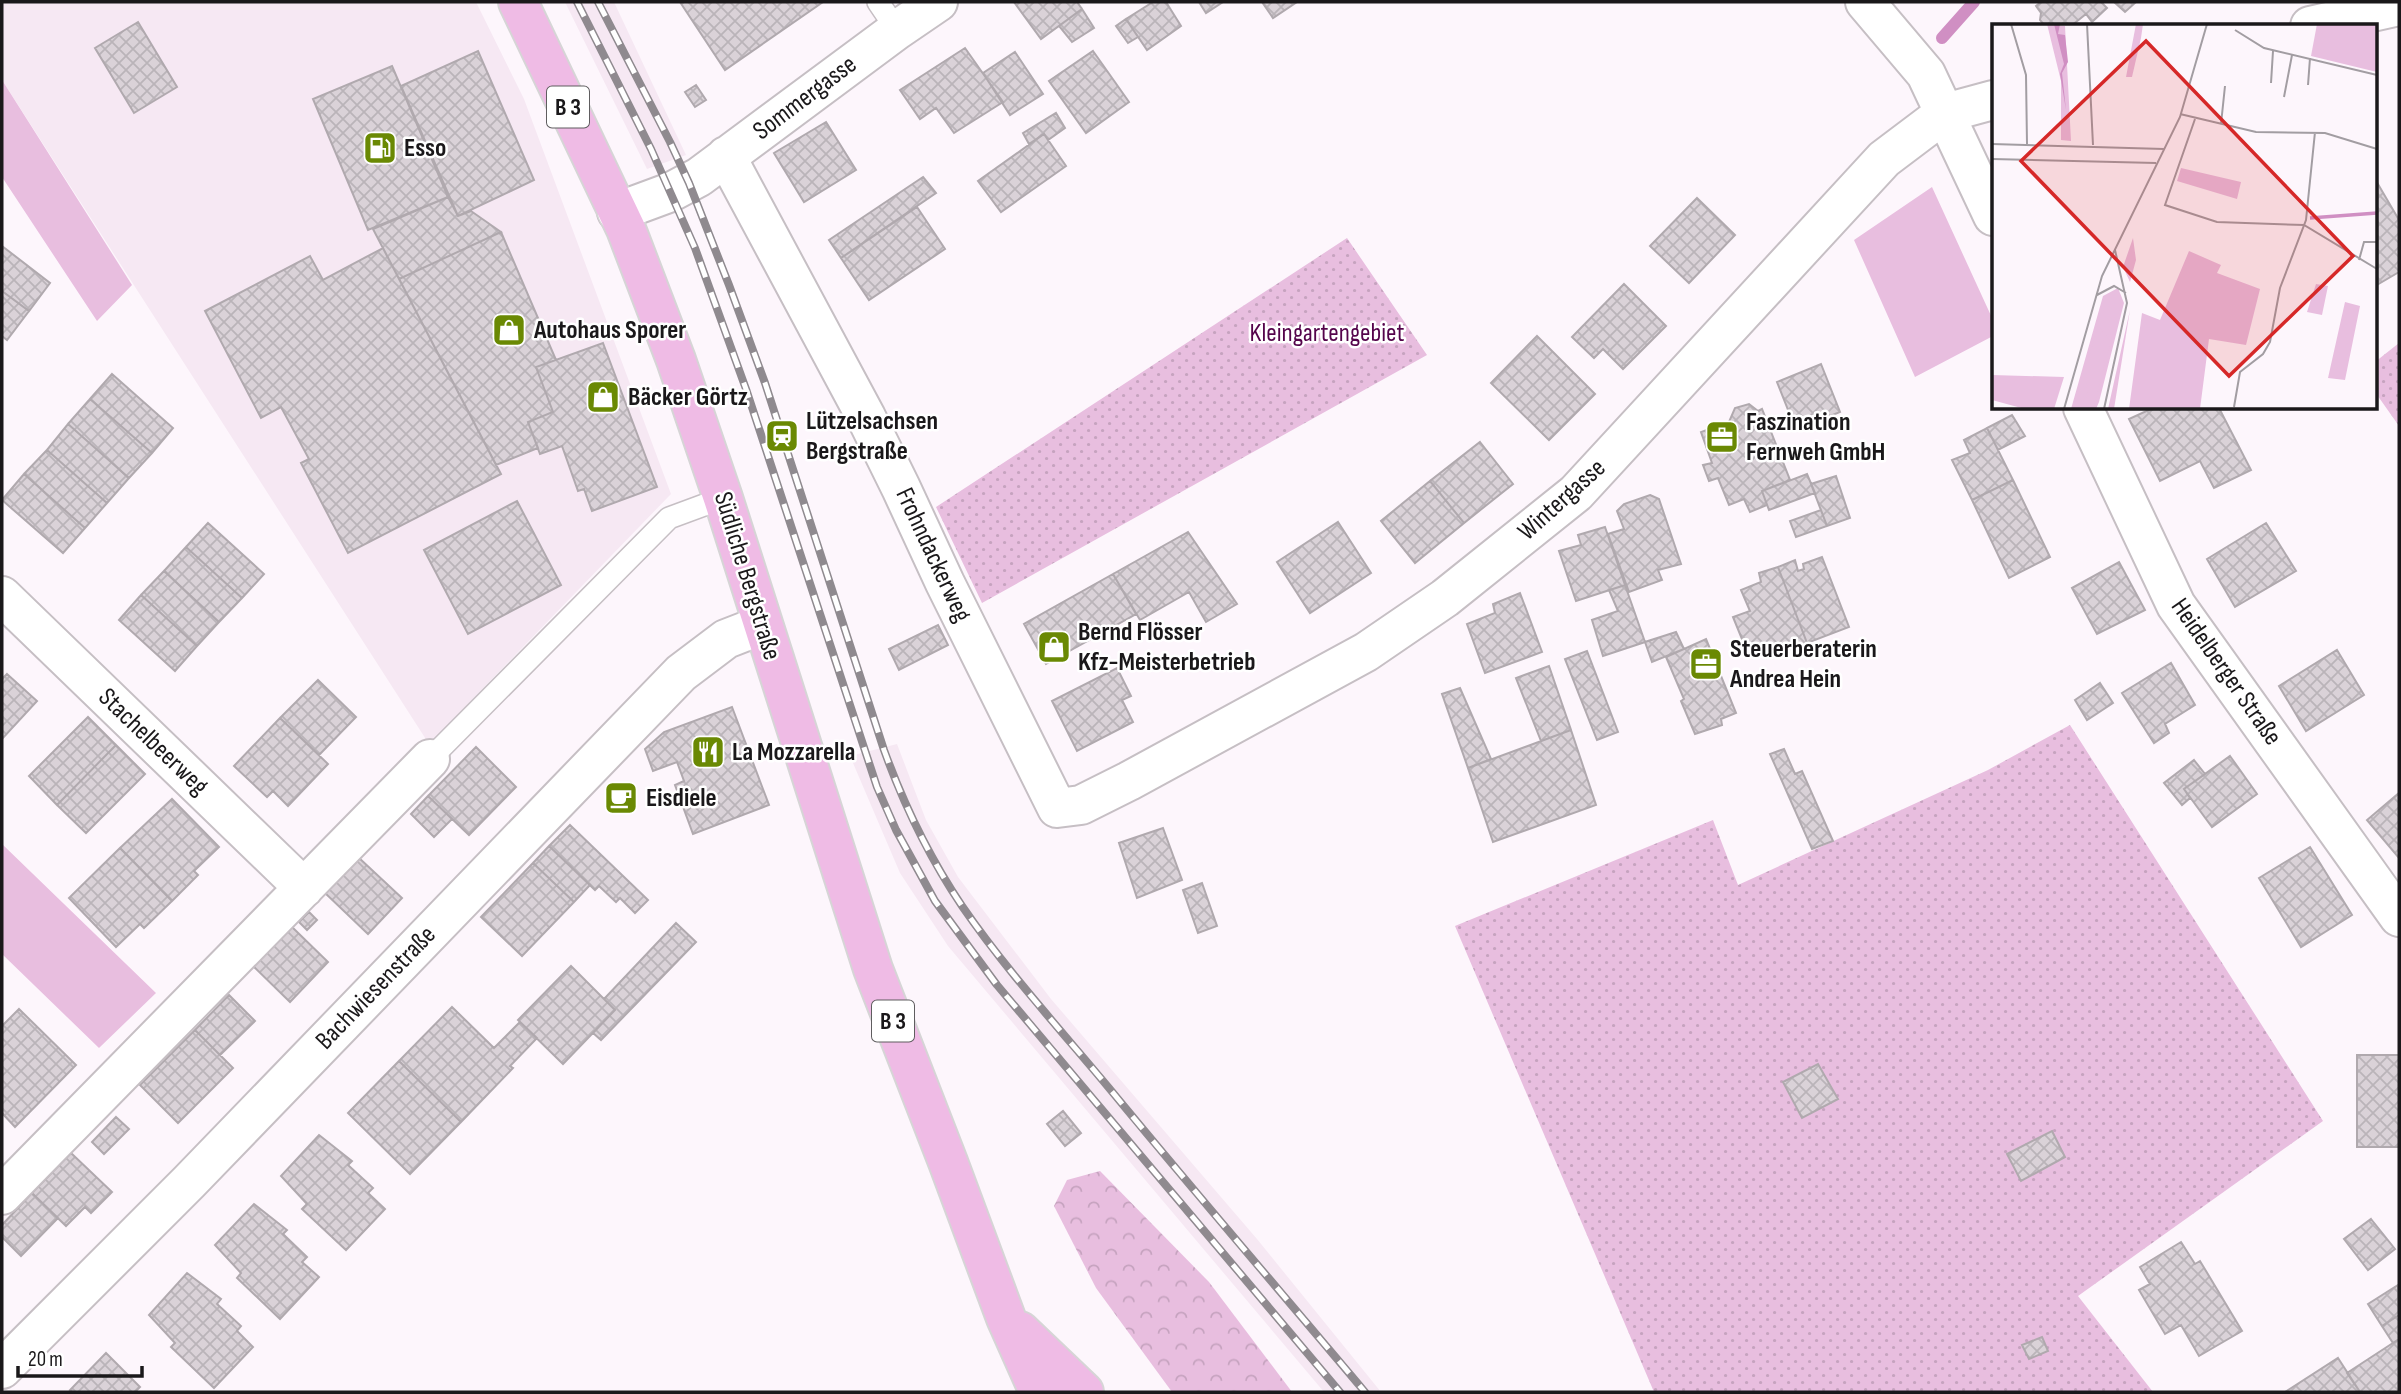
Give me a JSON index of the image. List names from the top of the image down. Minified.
{"streets":{"main road":["B 3","Südliche Bergstraße"],"street":["Sommergasse","Wintergasse","Frohndackerweg","Heidelberger Straße","Stachelbeerweg","Bachwiesenstraße"]},"crossings":[["Sommergasse","Frohndackerweg"],["Sommergasse","Südliche Bergstraße"],["B 3","Südliche Bergstraße"],["Wintergasse","Frohndackerweg"],["Südliche Bergstraße","Bachwiesenstraße"]],"parks":["Kleingartengebiet"],"places":{"fuel station":["Esso"],"shop":["Autohaus Sporer","Bäcker Görtz","Bernd Flösser Kfz-Meisterbetrieb"],"station":["Lützelsachsen Bergstraße"],"office":["Faszination Fernweh GmbH","Steuerberaterin Andrea Hein"],"restaurant":["La Mozzarella"],"cafe":["Eisdiele"]},"scale_bar":"20 m"}
